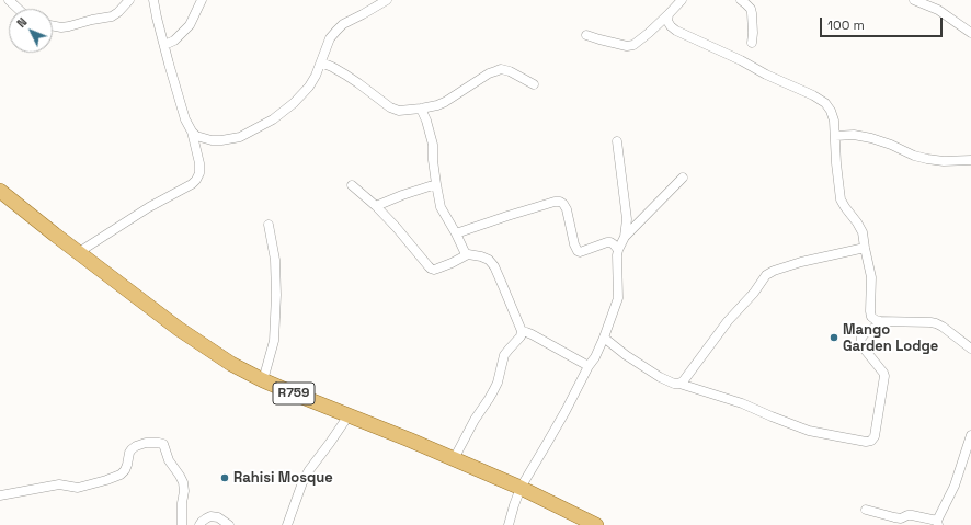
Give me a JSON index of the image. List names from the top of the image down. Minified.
{"streets":{"main road":["R759"]},"places":["Mango Garden Lodge","Rahisi Mosque"],"scale_bar":"100 m","north":"top left"}
